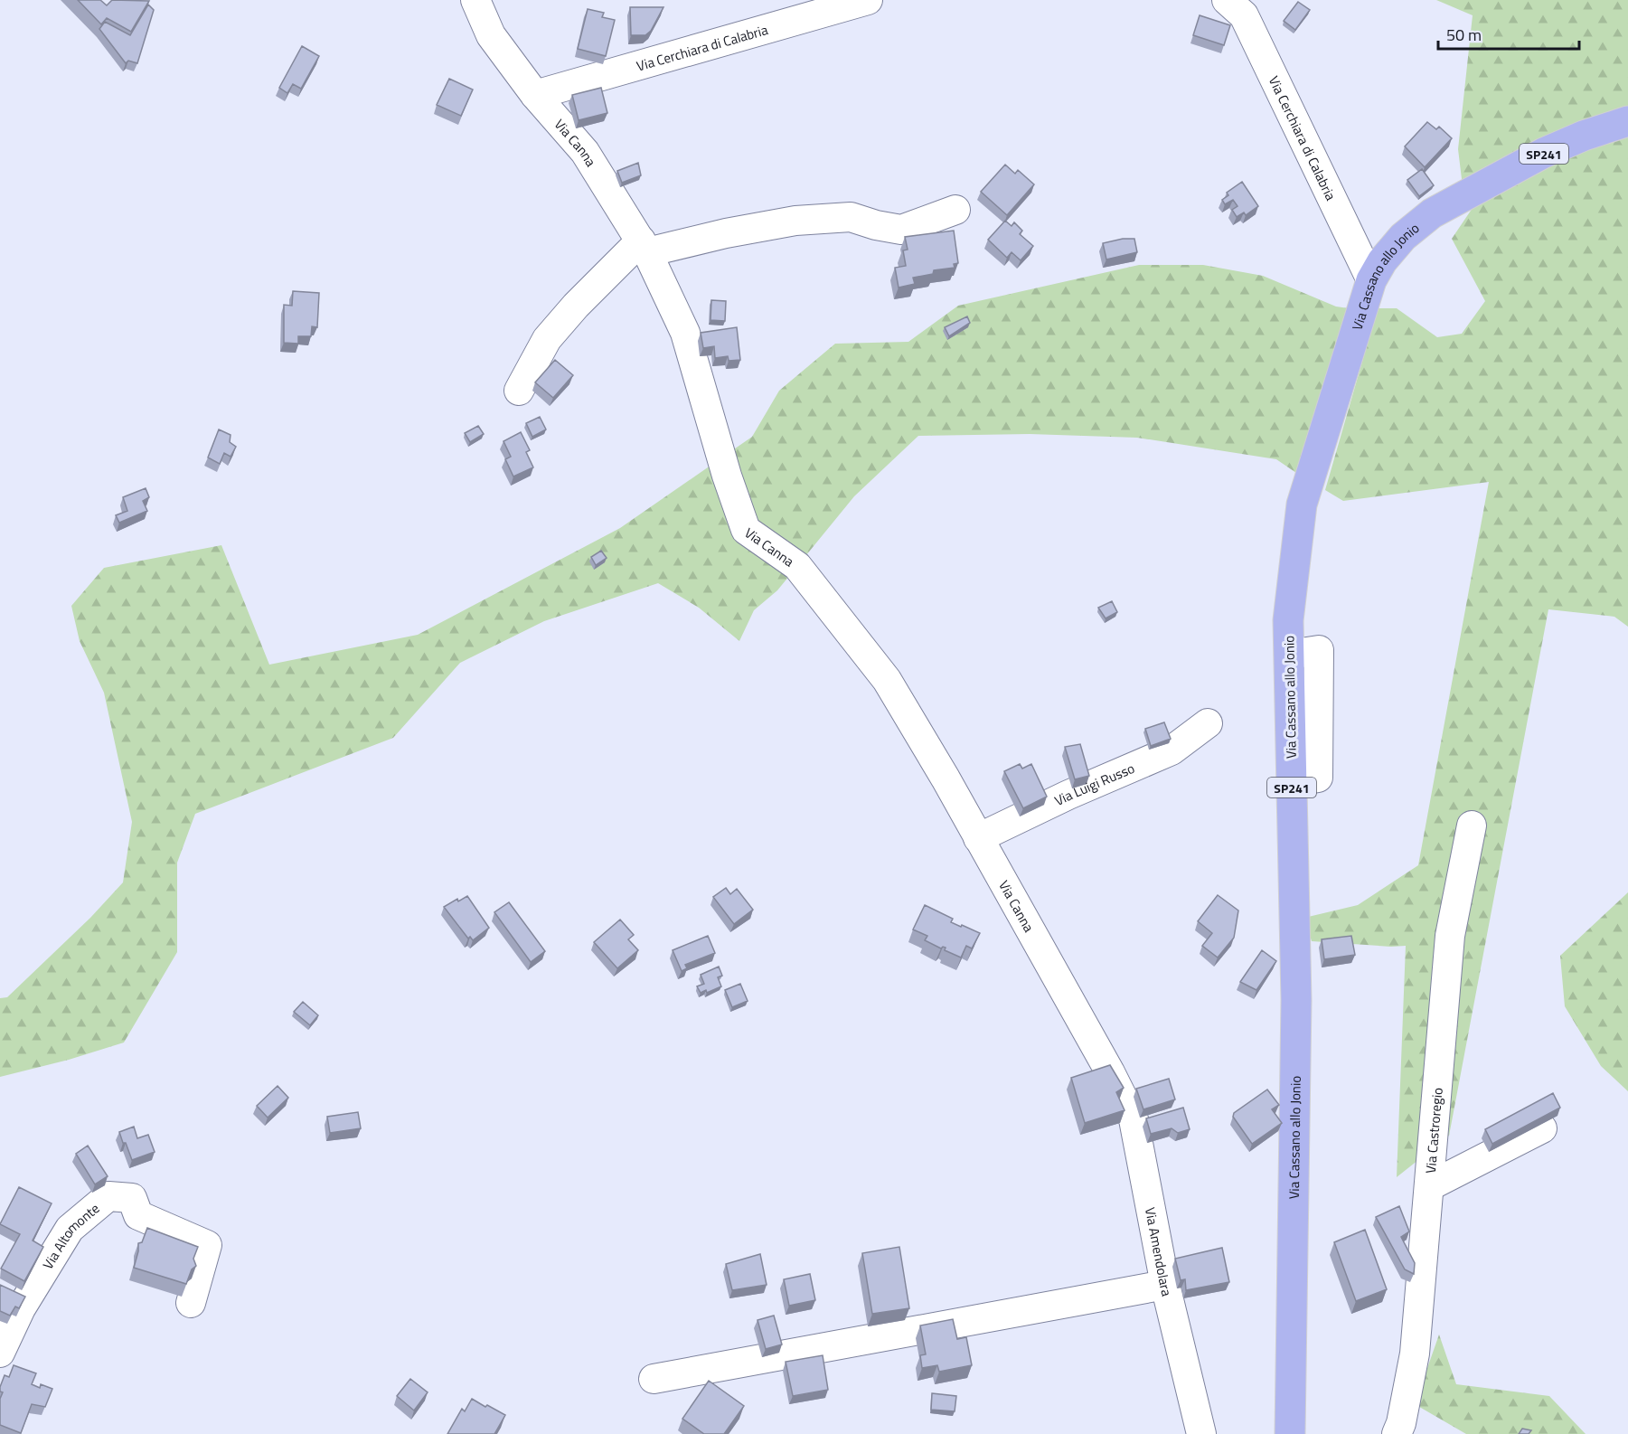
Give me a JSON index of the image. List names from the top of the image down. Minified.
{"streets":{"main road":["SP241","Via Cassano allo Jonio"],"street":["Via Cerchiara di Calabria","Via Canna","Via Luigi Russo","Via Castroregio","Via Altomonte","Via Amendolara"]},"crossings":[["Via Cerchiara di Calabria","Via Canna"],["Via Cerchiara di Calabria","Via Cassano allo Jonio"],["Via Canna","Via Luigi Russo"],["Via Canna","Via Amendolara"]],"scale_bar":"50 m"}
